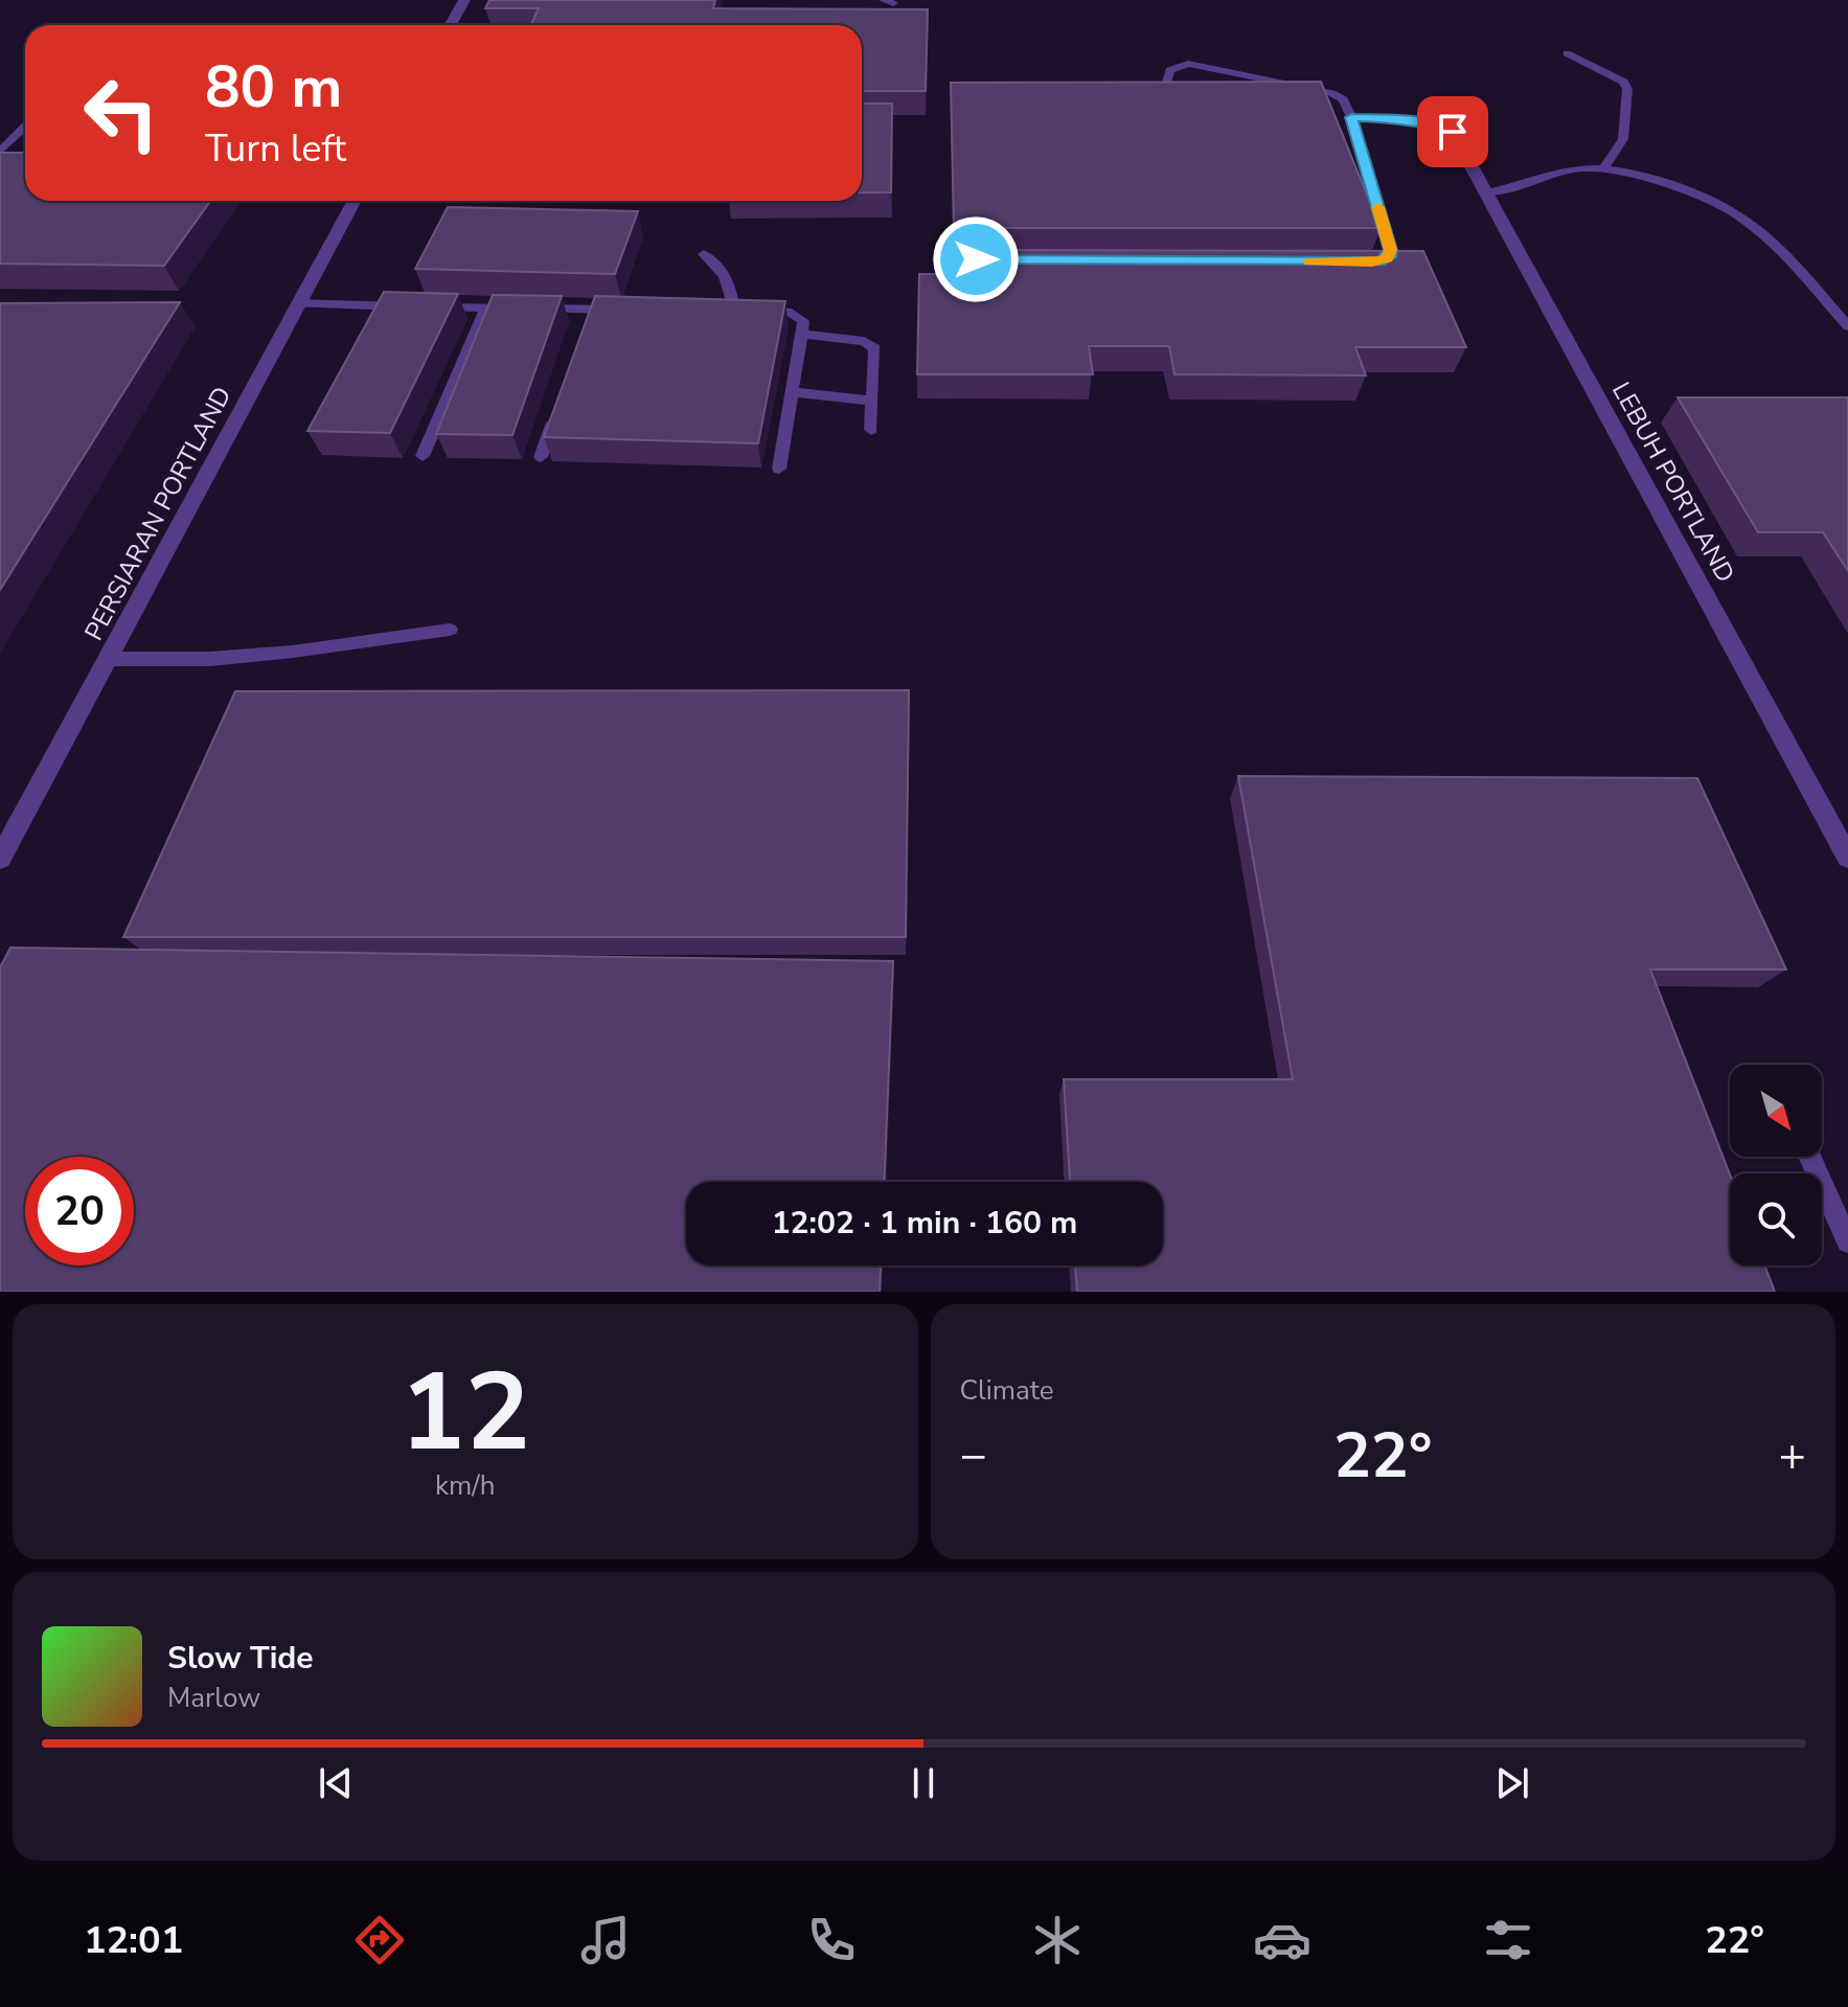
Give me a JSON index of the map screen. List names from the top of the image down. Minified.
{"streets":{"street":["LEBUH PORTLAND","PERSIARAN PORTLAND"]},"north":"bottom right","page":{"turn":["80 m","Turn left"],"limit":"20","trip":"12:02 · 1 min · 160 m","tile":[["12","km/h"],"Climate"],"heat":["−","22°","+"],"song":["Slow Tide","Marlow"],"tabs":["12:01","22°"]}}
